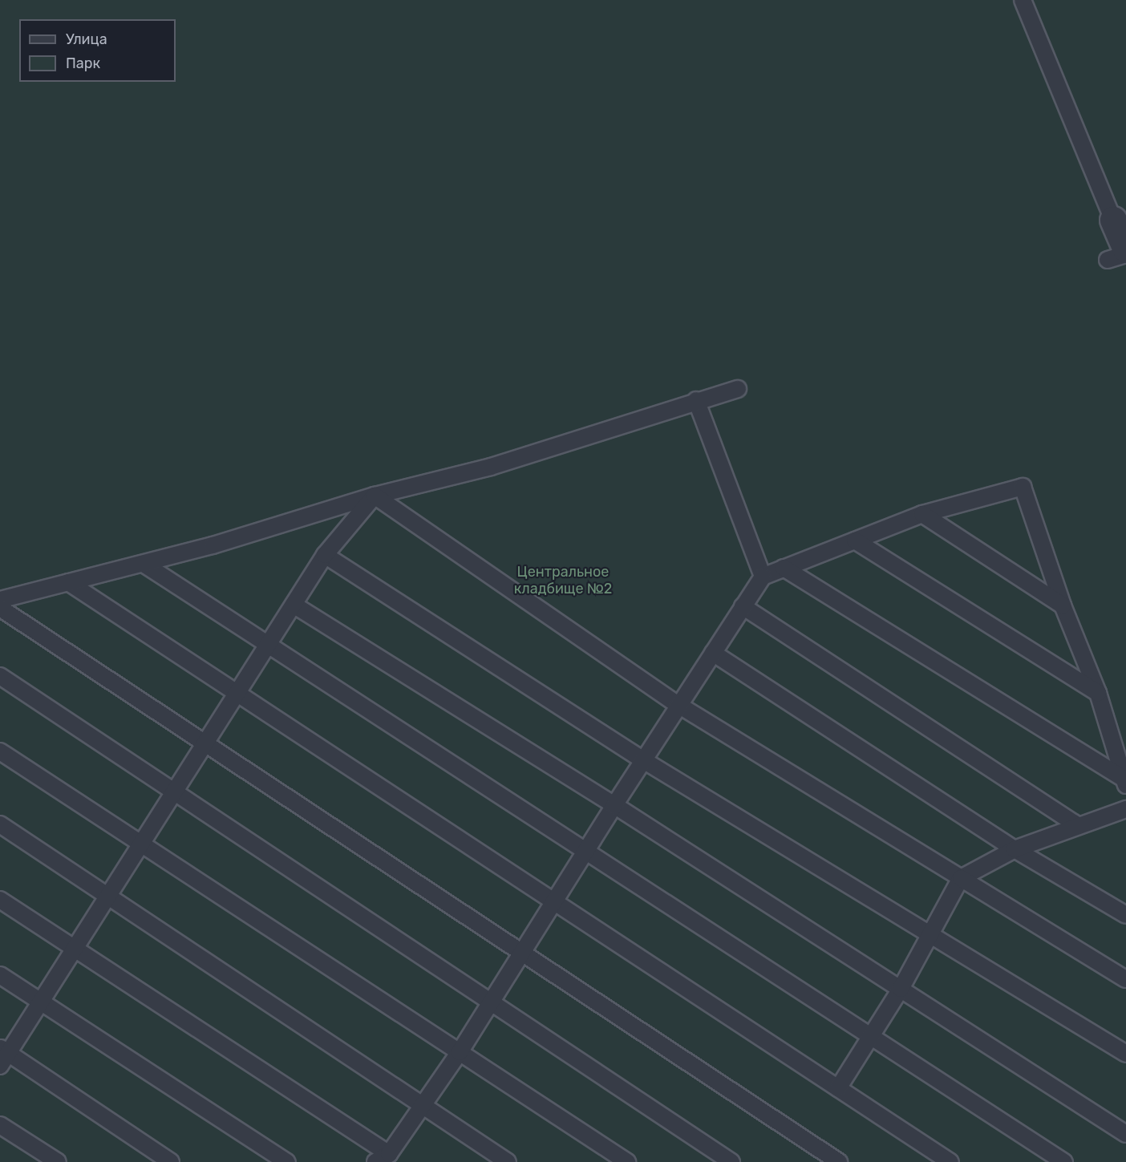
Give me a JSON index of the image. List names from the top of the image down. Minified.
{"parks":["Центральное кладбище №2"],"legend":["Улица","Парк"]}
